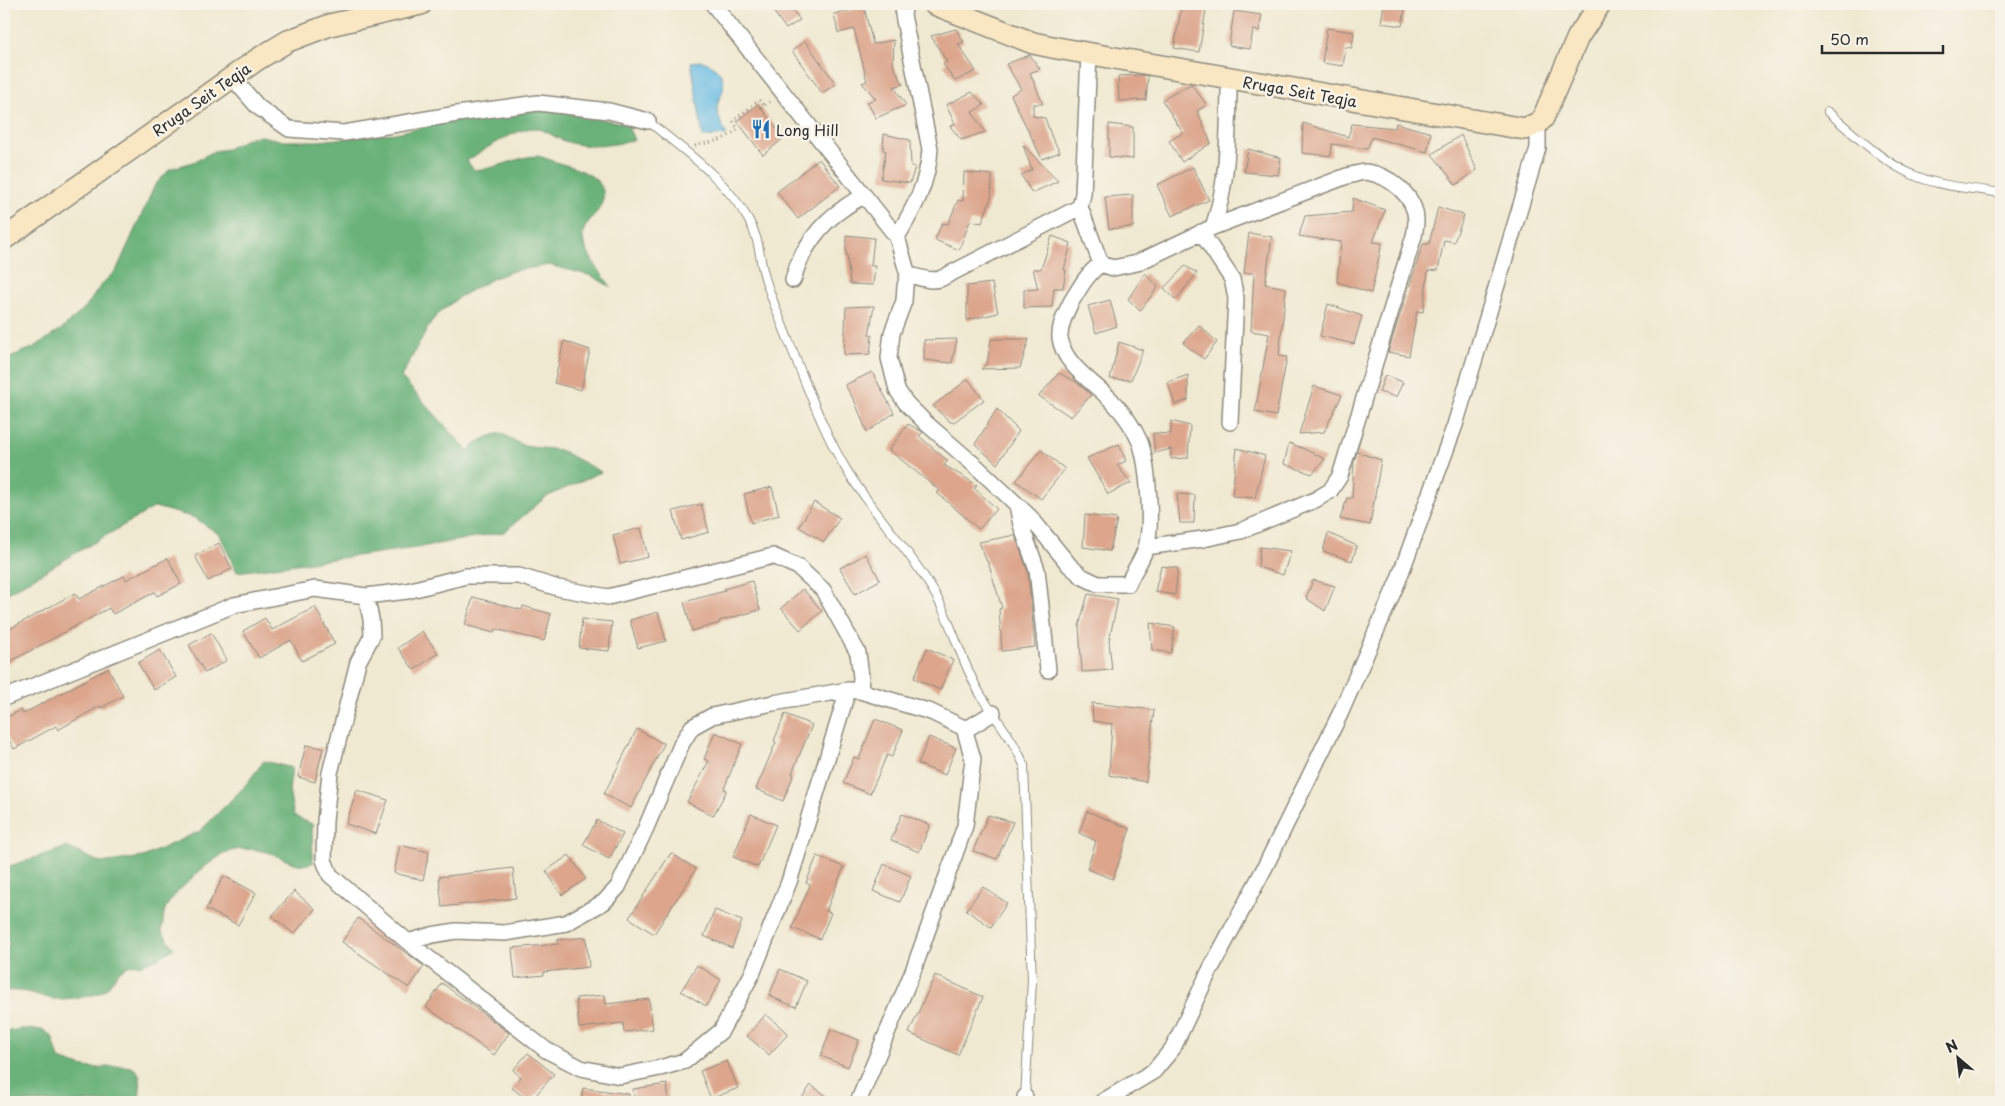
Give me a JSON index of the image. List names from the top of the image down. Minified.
{"streets":{"main road":["Rruga Seit Teqja"]},"places":{"restaurant":["Long Hill"]},"scale_bar":"50 m","north":"top left"}
